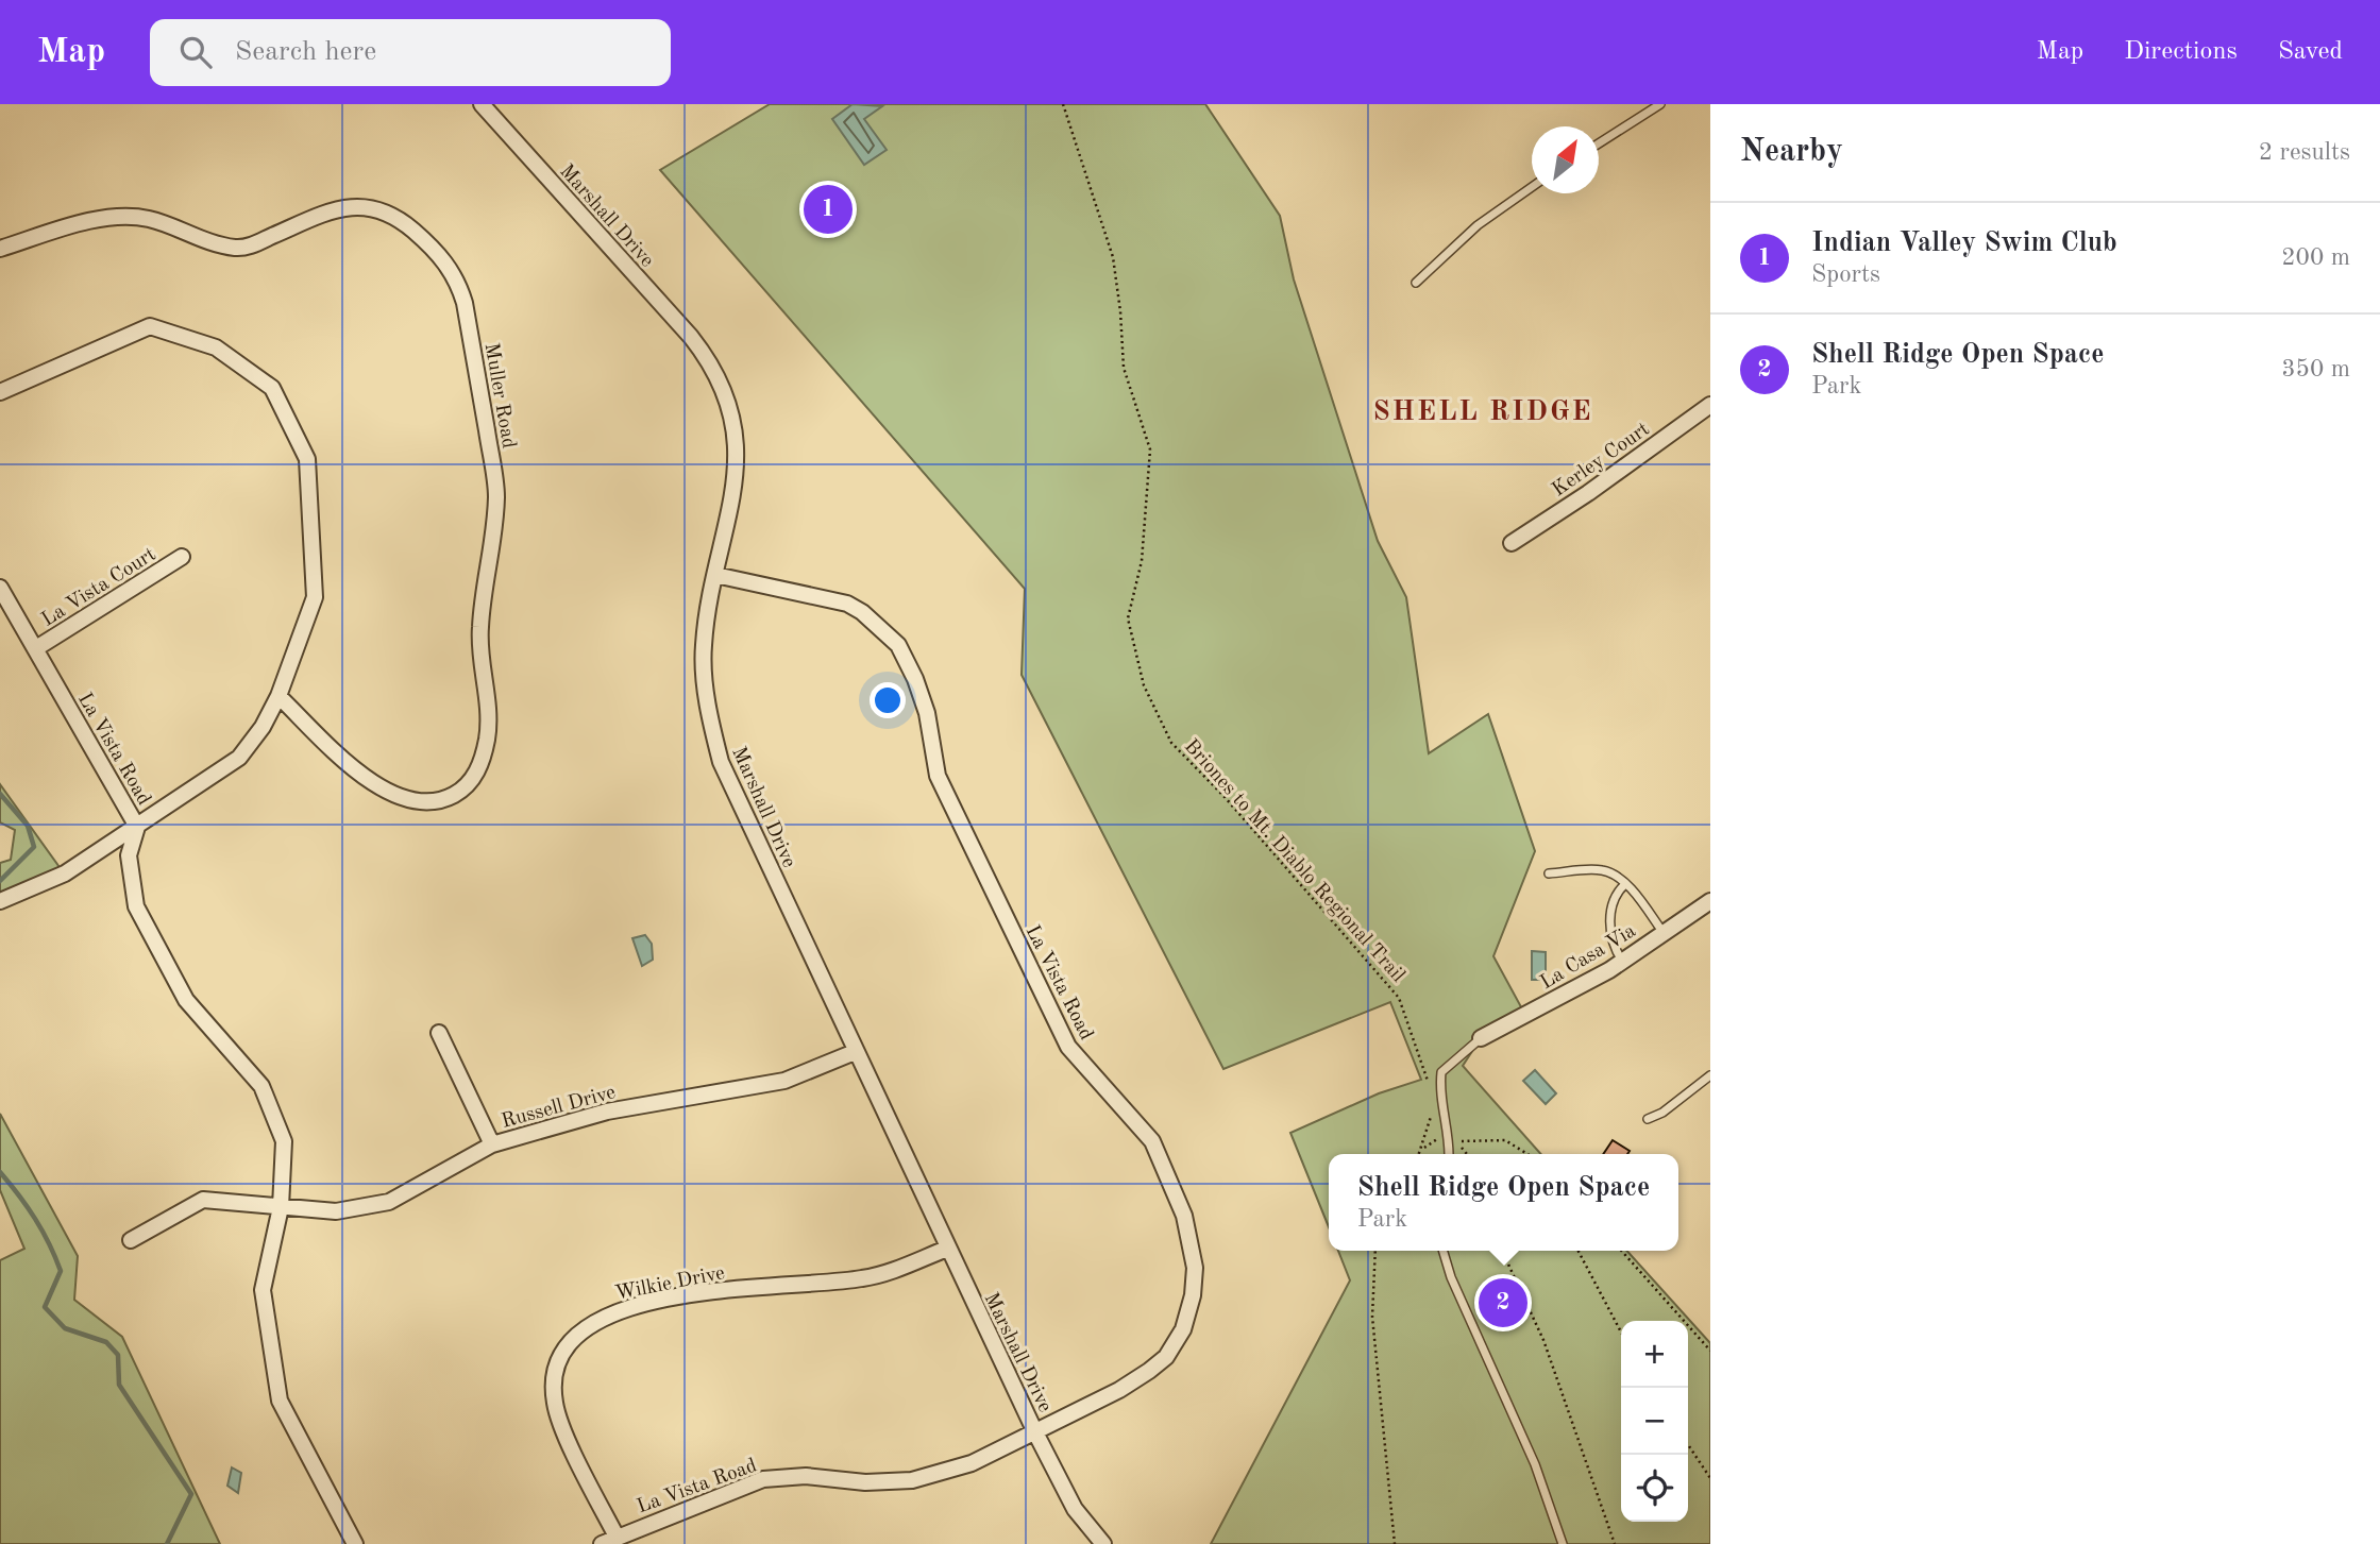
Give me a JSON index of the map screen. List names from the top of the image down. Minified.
{"streets":{"street":["Marshall Drive","Muller Road","Kerley Court","La Vista Court","La Vista Road","La Casa Via","Russell Drive","Wilkie Drive"],"path":["Briones to Mt. Diablo Regional Trail"]},"crossings":[["Marshall Drive","La Vista Road"],["Marshall Drive","Russell Drive"],["Marshall Drive","Wilkie Drive"],["La Vista Court","La Vista Road"],["La Vista Road","Russell Drive"],["La Vista Road","Wilkie Drive"]],"districts":["SHELL RIDGE"],"north":"top right","page":{"header":"Map","search":"Search here","nav":["Map","Directions","Saved"],"heading":["Nearby","2 results"],"pins":["1","2"],"list":[{"mark":"1","name":"Indian Valley Swim Club","note":"Sports","value":"200 m"},{"mark":"2","name":"Shell Ridge Open Space","note":"Park","value":"350 m"}],"popup":["Shell Ridge Open Space","Park"],"map_buttons":["+","−"]}}
